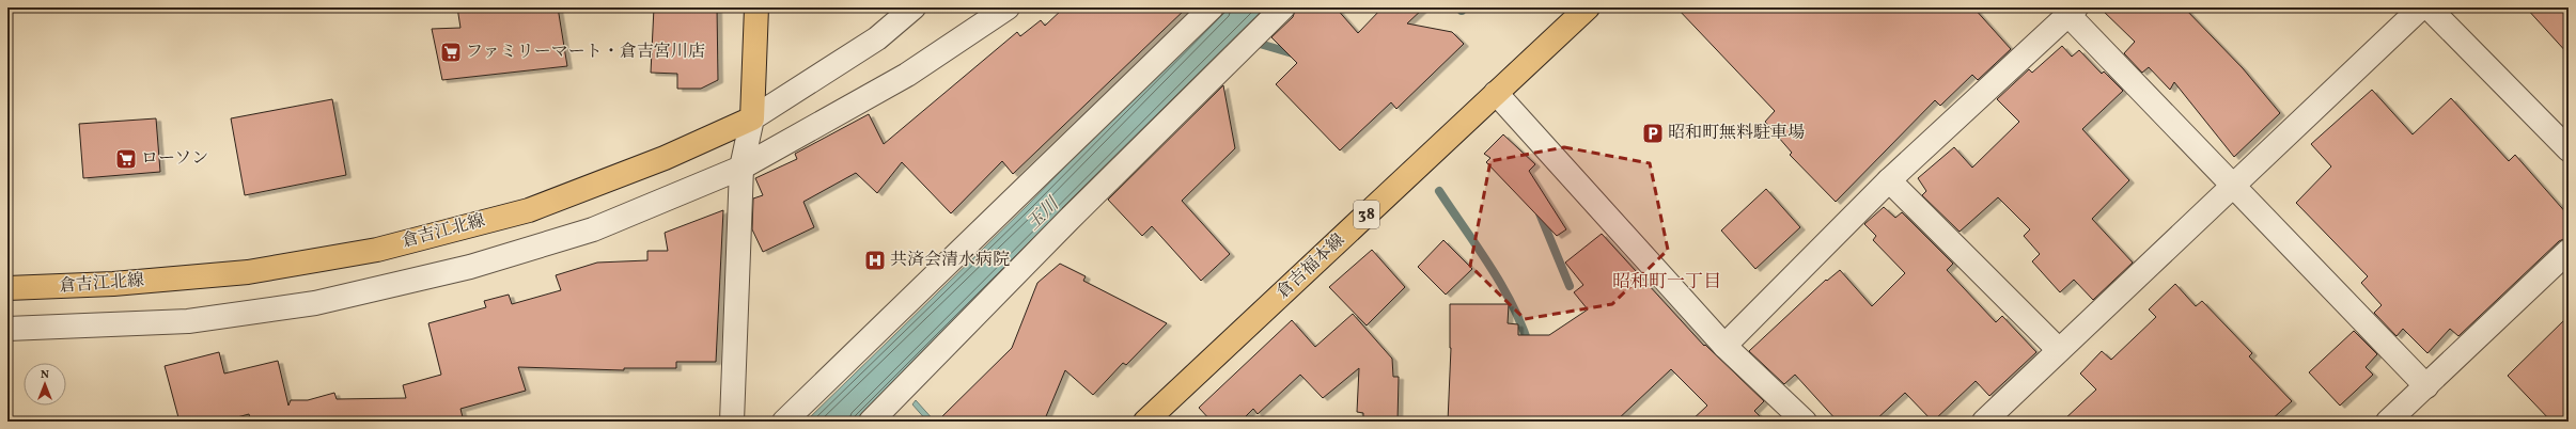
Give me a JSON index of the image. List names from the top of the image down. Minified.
{"streets":{"main road":["38","倉吉江北線","倉吉福本線"]},"districts":["昭和町一丁目"],"water":["玉川"],"places":{"supermarket":["ファミリーマート・倉吉宮川店","ローソン"],"parking":["昭和町無料駐車場"],"hospital":["共済会清水病院"]},"north":"top"}
